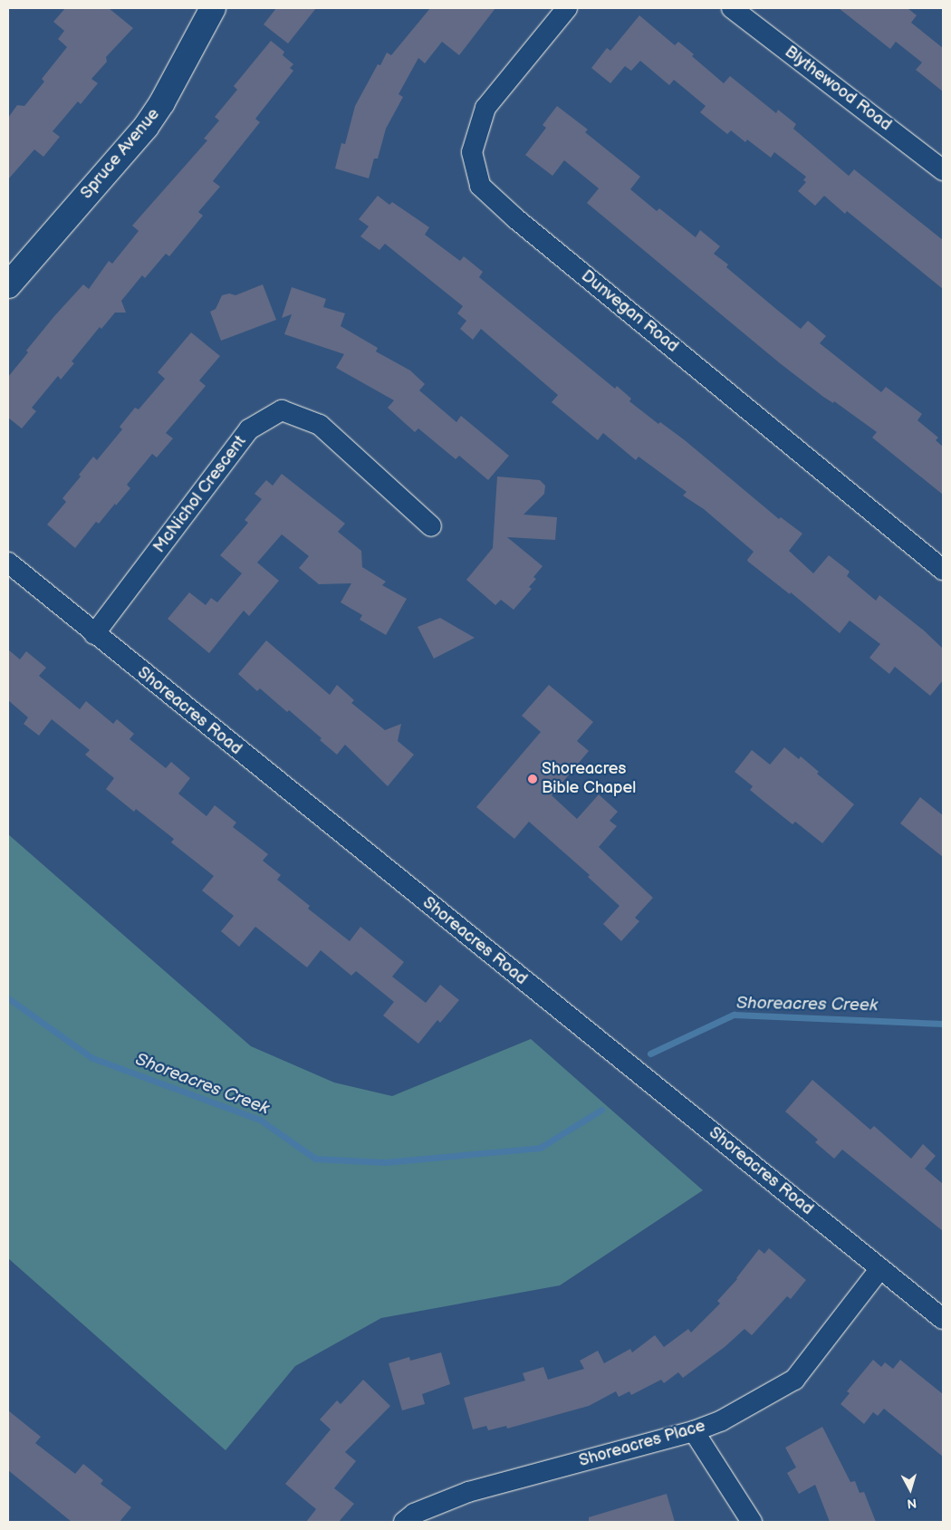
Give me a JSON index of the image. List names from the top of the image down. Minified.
{"streets":{"street":["Blythewood Road","Spruce Avenue","Dunvegan Road","McNichol Crescent","Shoreacres Road","Shoreacres Place"]},"crossings":[["McNichol Crescent","Shoreacres Road"],["Shoreacres Road","Shoreacres Place"]],"water":["Shoreacres Creek"],"places":["Shoreacres Bible Chapel"],"north":"bottom"}
